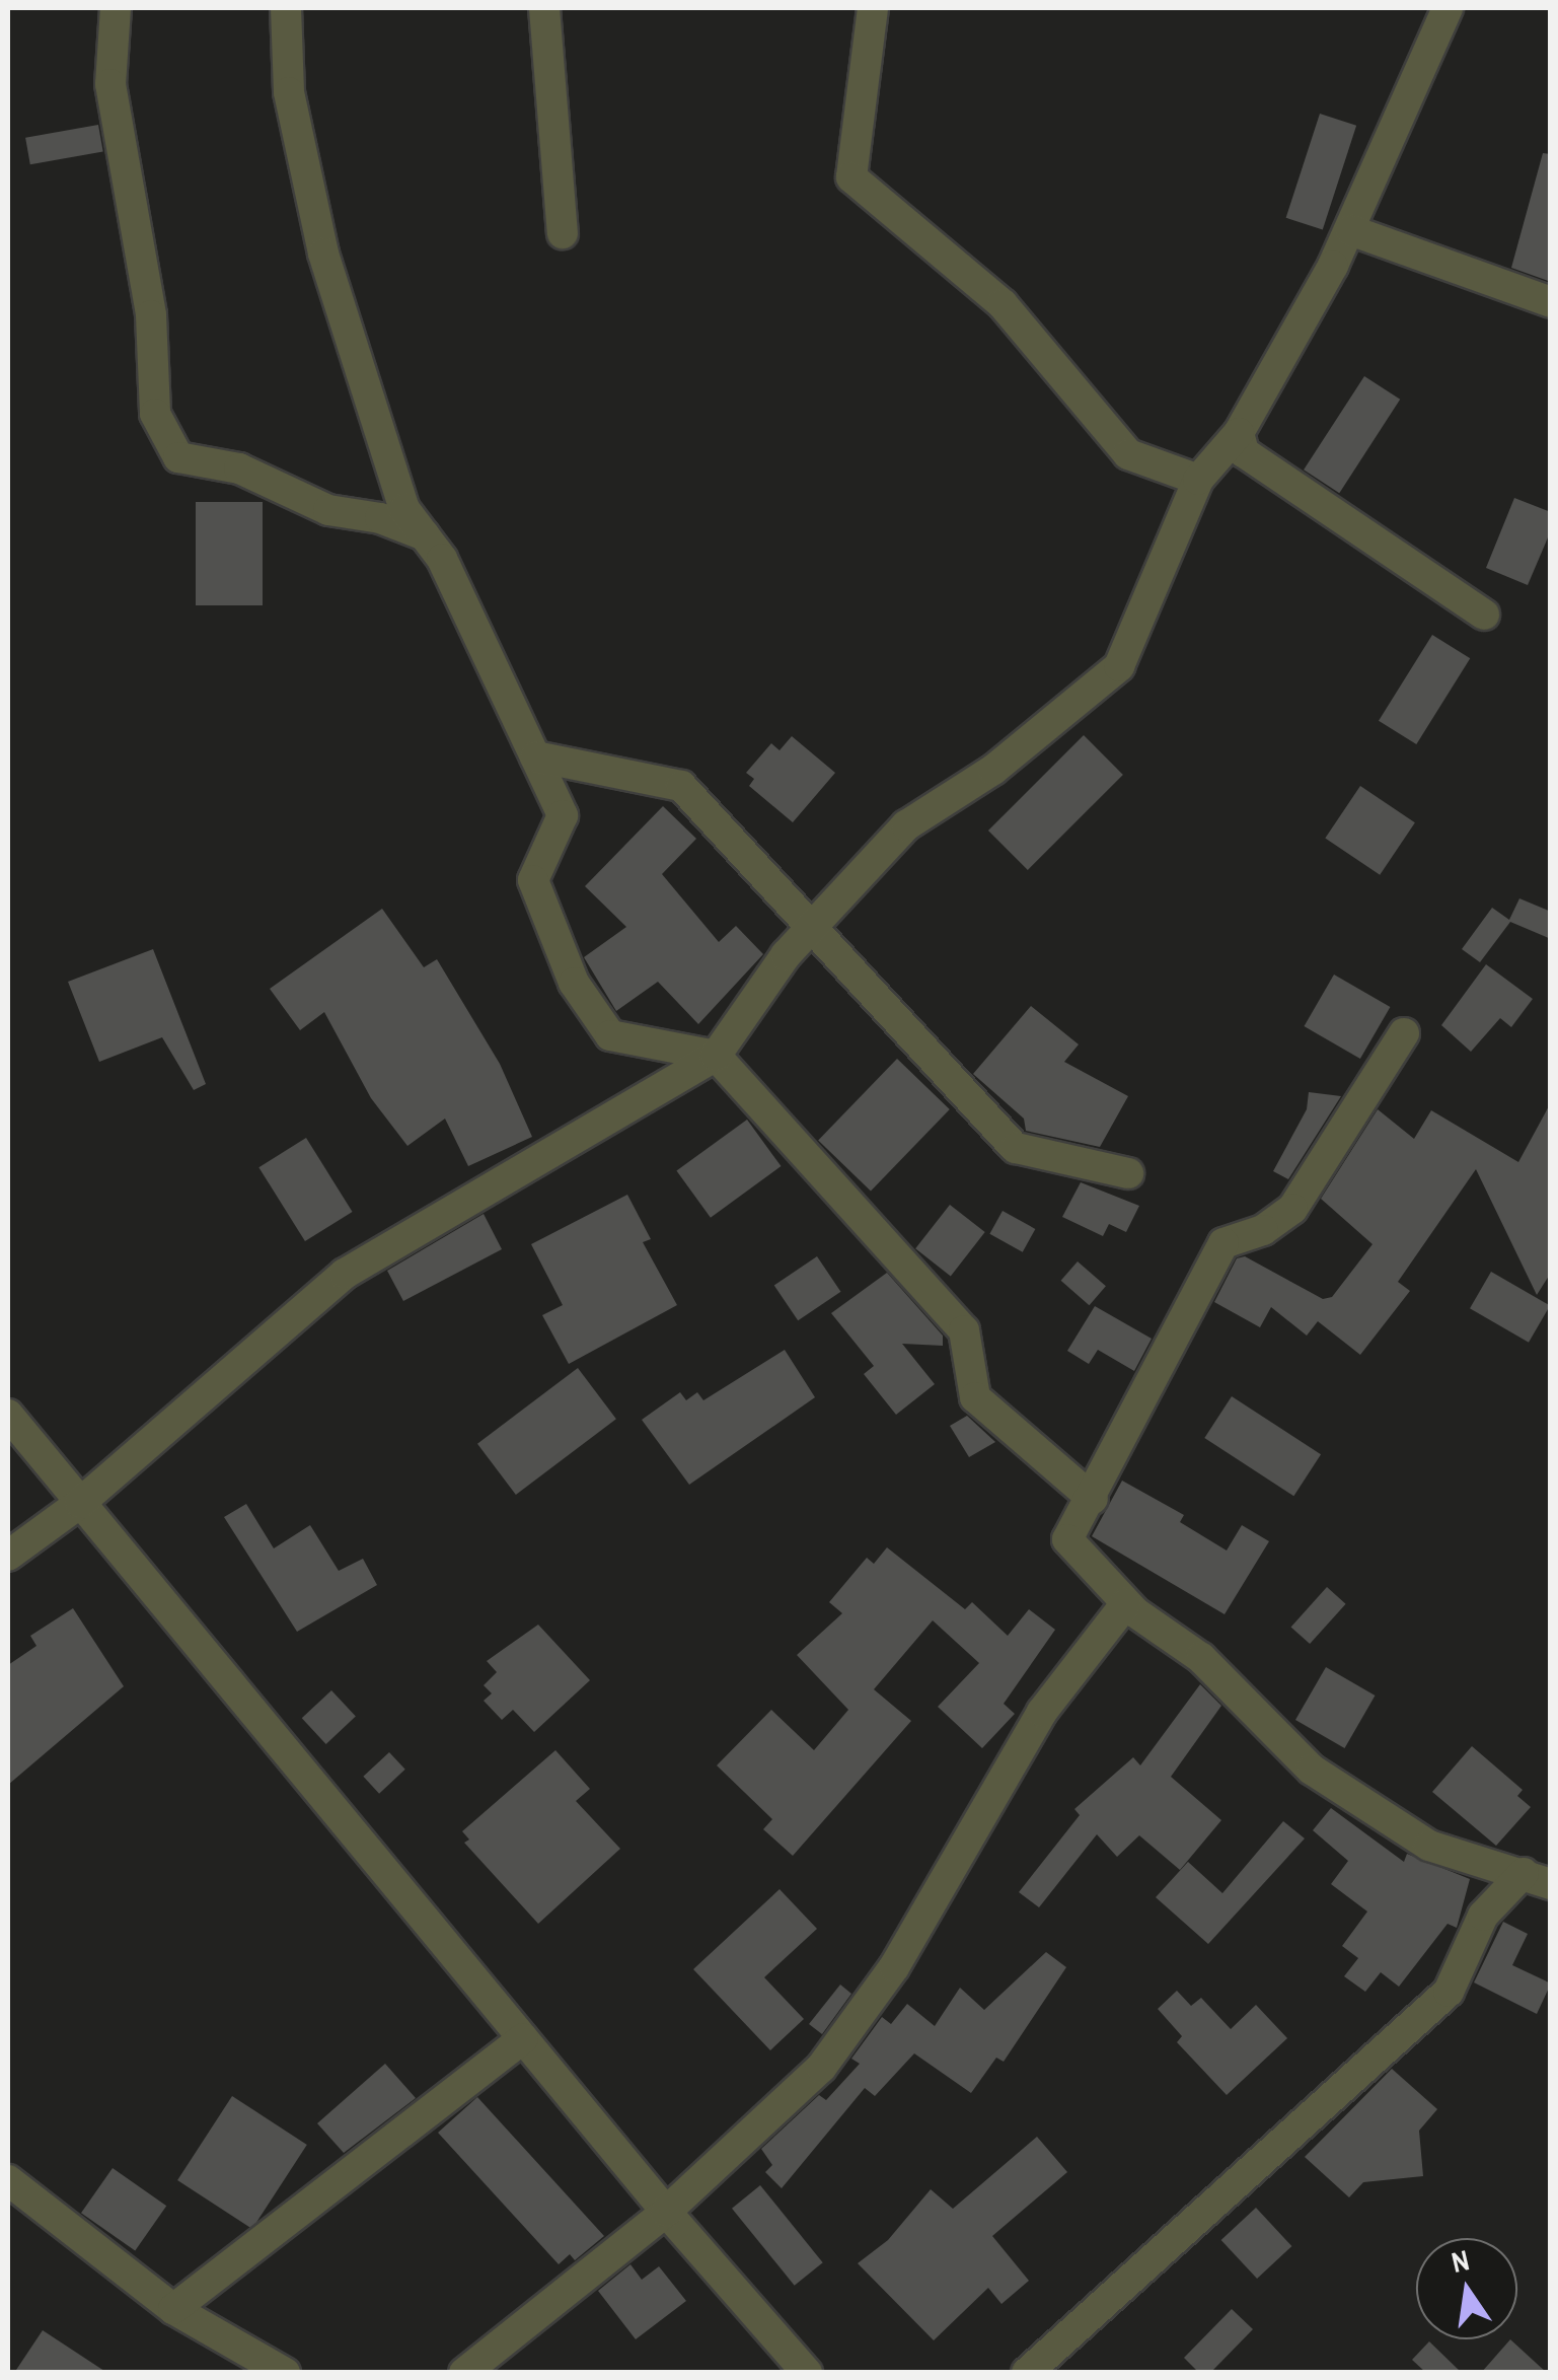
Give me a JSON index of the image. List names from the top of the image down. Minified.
{"north":"top"}
